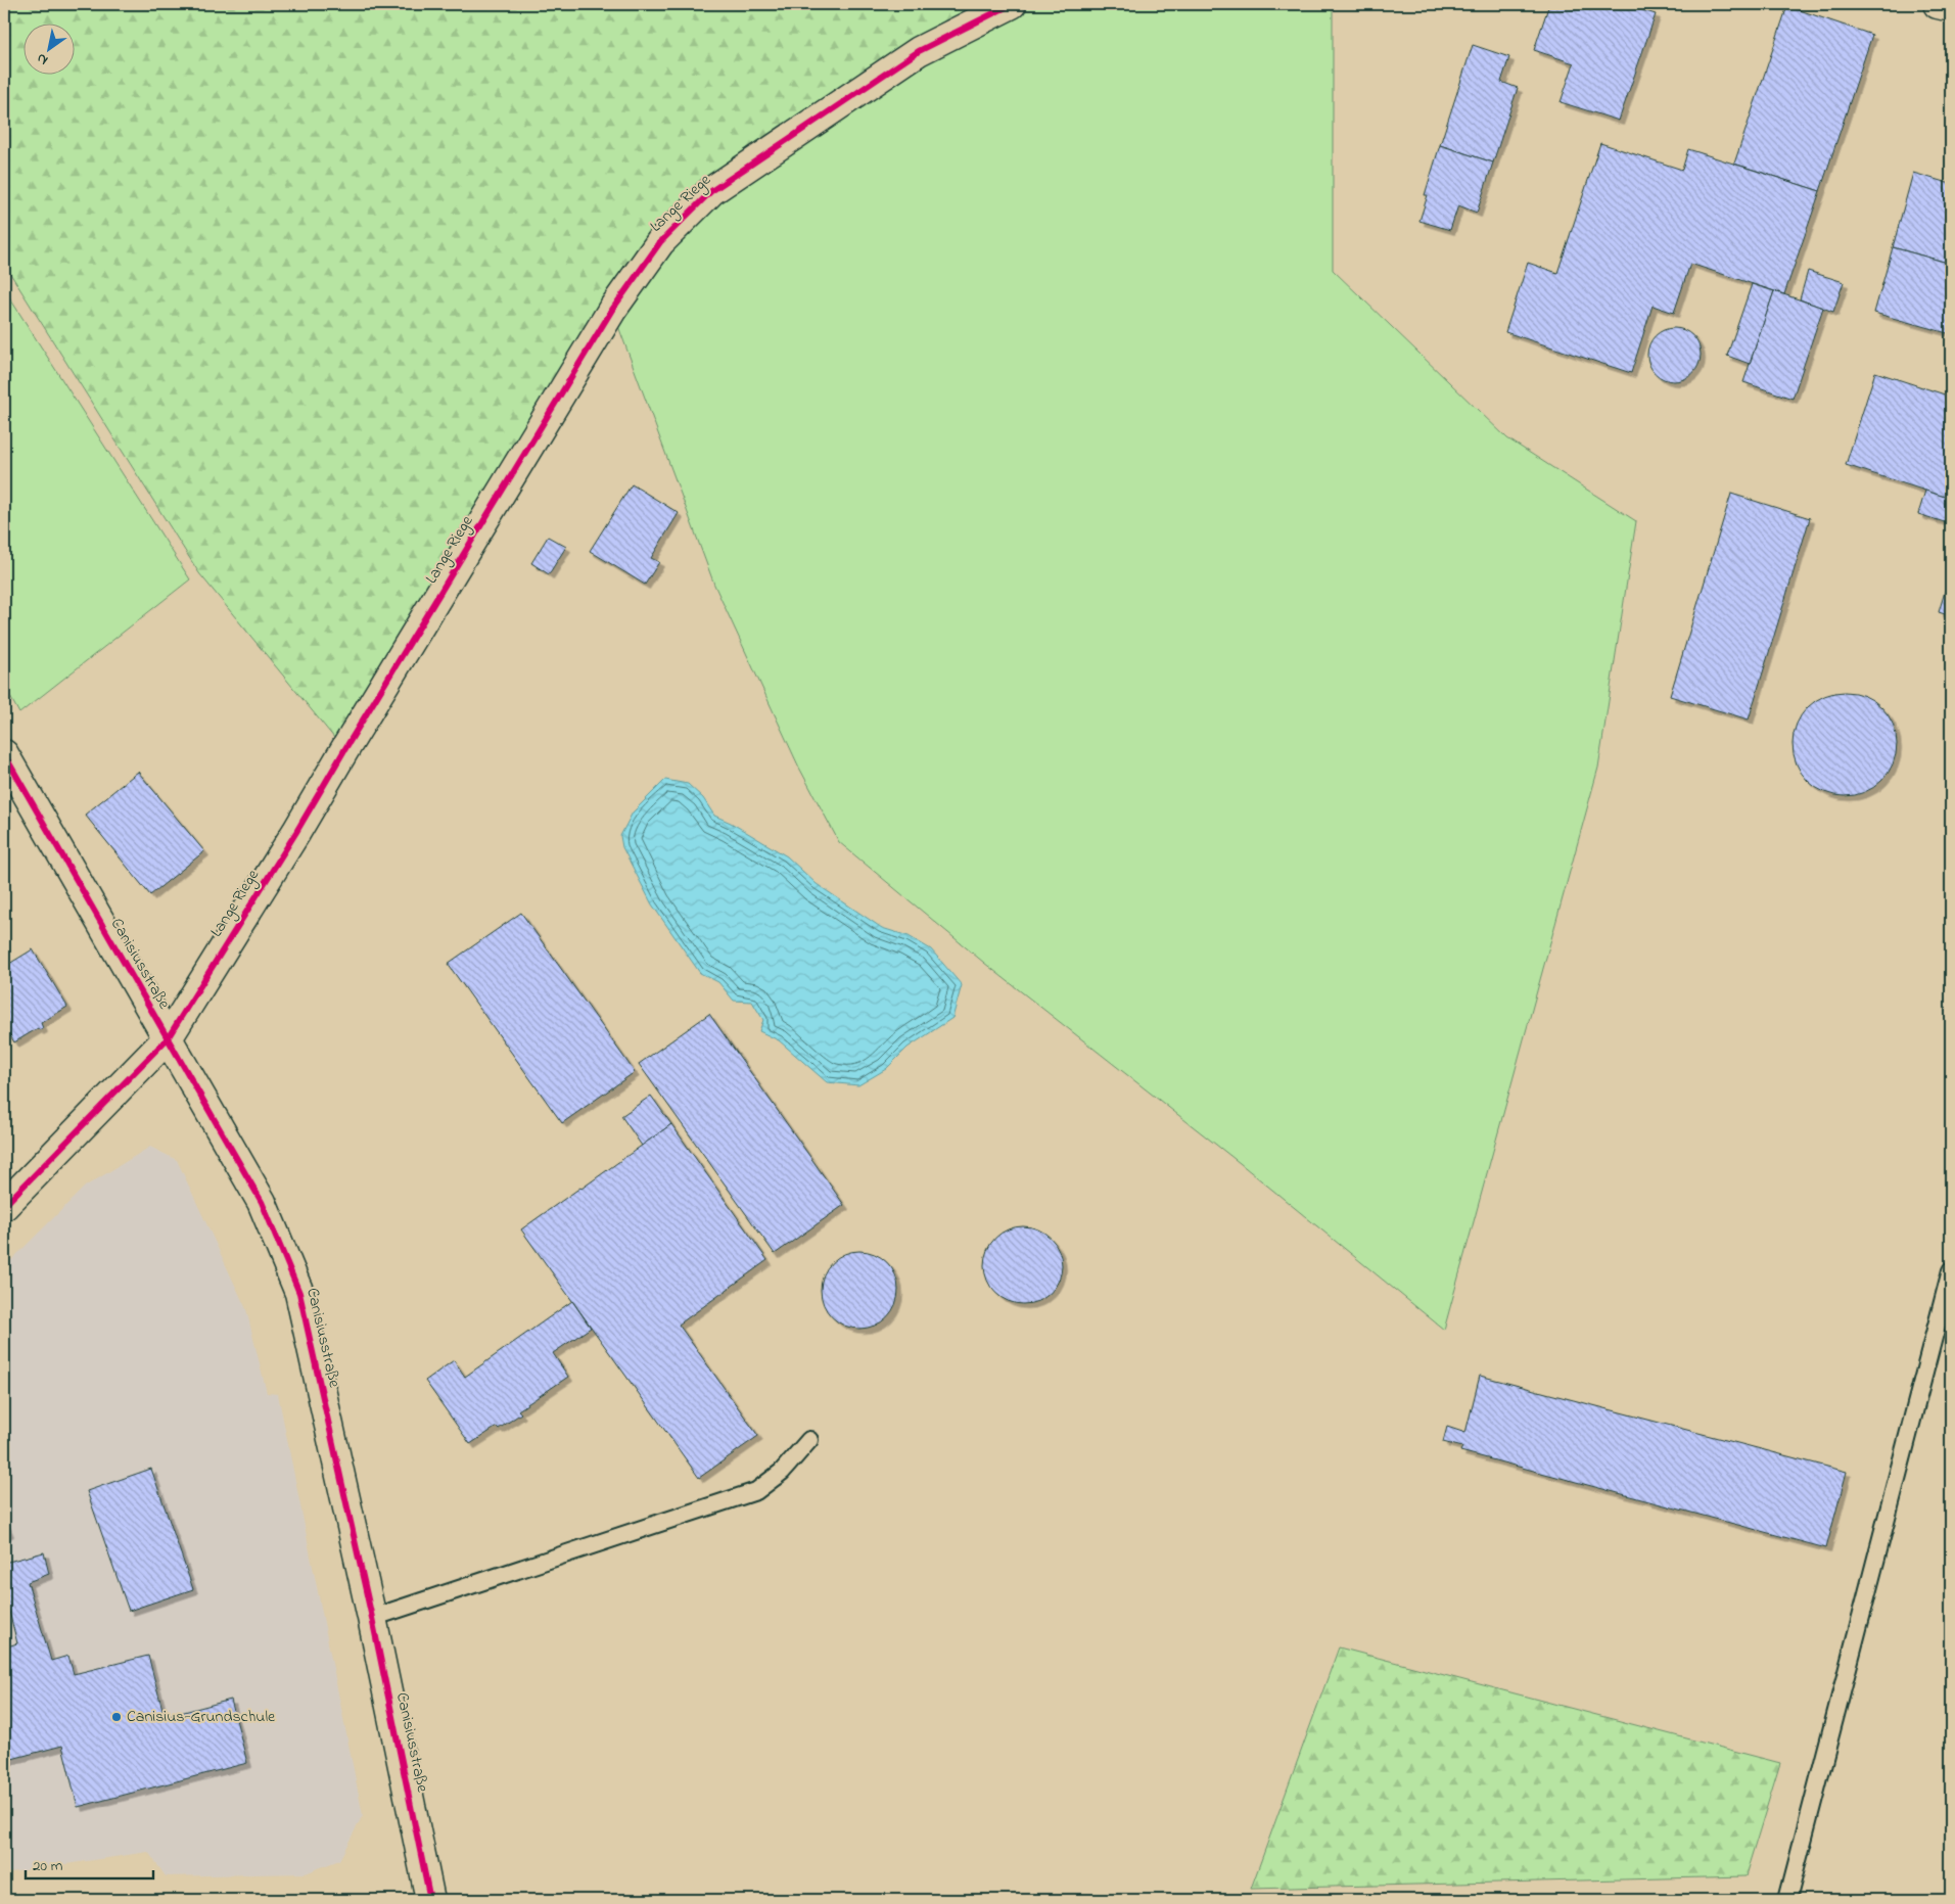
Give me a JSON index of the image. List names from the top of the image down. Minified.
{"streets":{"street":["Lange Riege","Canisiusstraße"]},"crossings":[["Lange Riege","Canisiusstraße"]],"places":["Canisius-Grundschule"],"scale_bar":"20 m","north":"bottom left"}
